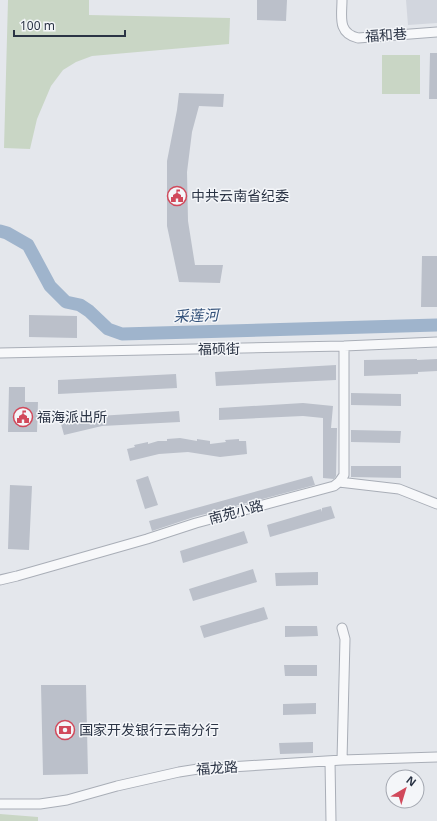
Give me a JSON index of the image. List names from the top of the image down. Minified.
{"streets":{"street":["福和巷","福硕街","南苑小路","福龙路"]},"water":["采莲河"],"places":{"public building":["中共云南省纪委","福海派出所"],"bank":["国家开发银行云南分行"]},"scale_bar":"100 m","north":"top right"}
